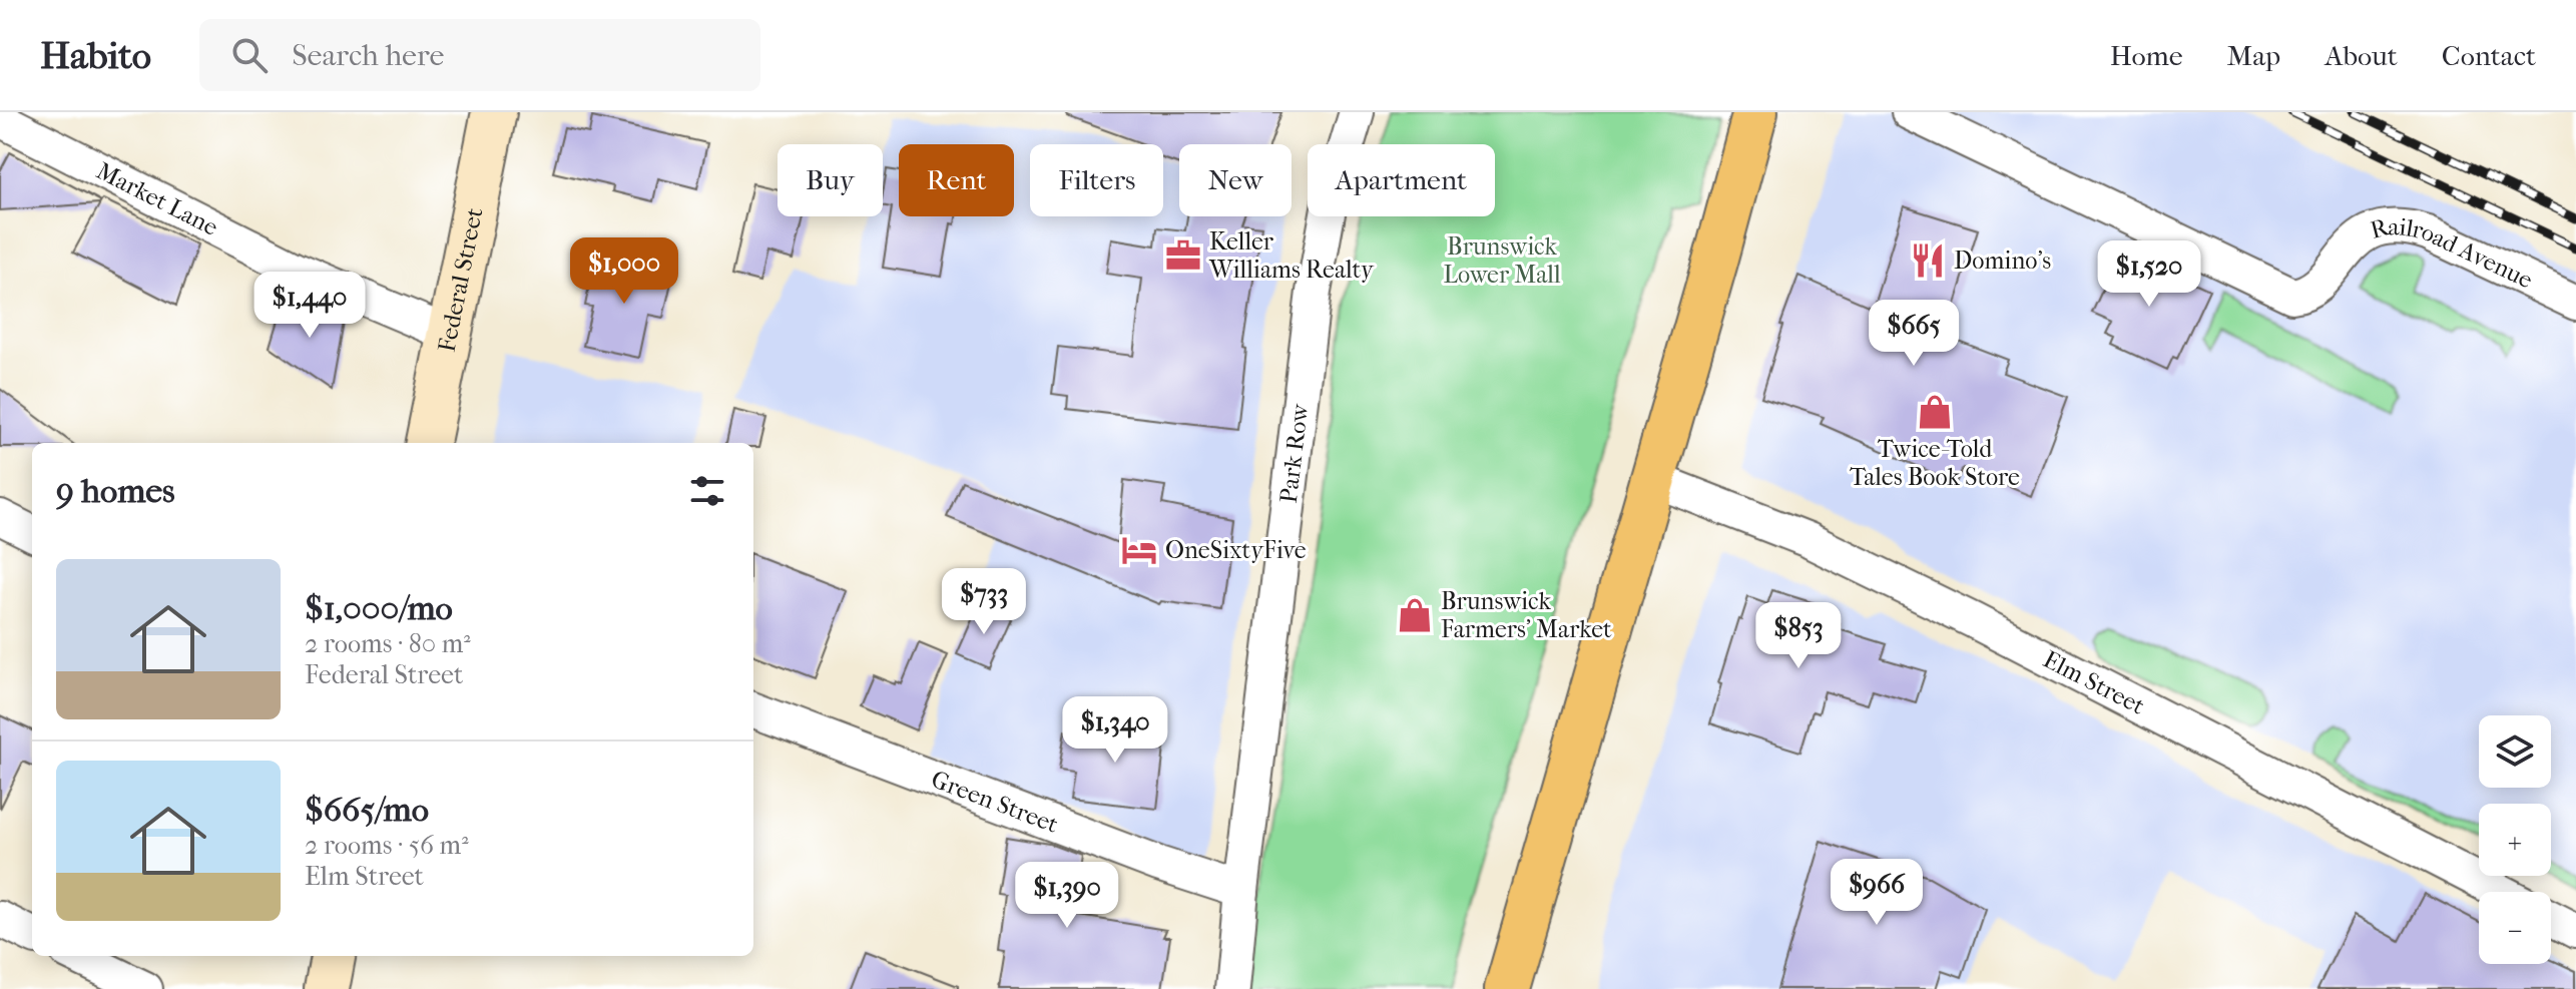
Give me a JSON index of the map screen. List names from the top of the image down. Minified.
{"streets":{"street":["Market Lane","Railroad Avenue","Federal Street","Park Row","Elm Street","Green Street"]},"crossings":[["Market Lane","Federal Street"],["Park Row","Green Street"]],"parks":["Brunswick Lower Mall"],"places":{"office":["Keller Williams Realty"],"restaurant":["Domino's"],"shop":["Twice-Told Tales Book Store","Brunswick Farmers' Market"],"hotel":["OneSixtyFive"]},"page":{"header":"Habito","search":"Search here","nav":["Home","Map","About","Contact"],"chip":["Buy","Rent","Filters","New","Apartment"],"price":["$1,000","$1,520","$1,440","$665","$733","$853","$1,340","$966","$1,390"],"heading":"9 homes","list":[{"name":"$1,000/mo","note":"2 rooms · 80 m² · Federal Street"},{"name":"$665/mo","note":"2 rooms · 56 m² · Elm Street"}],"map_buttons":["+","−"]}}
